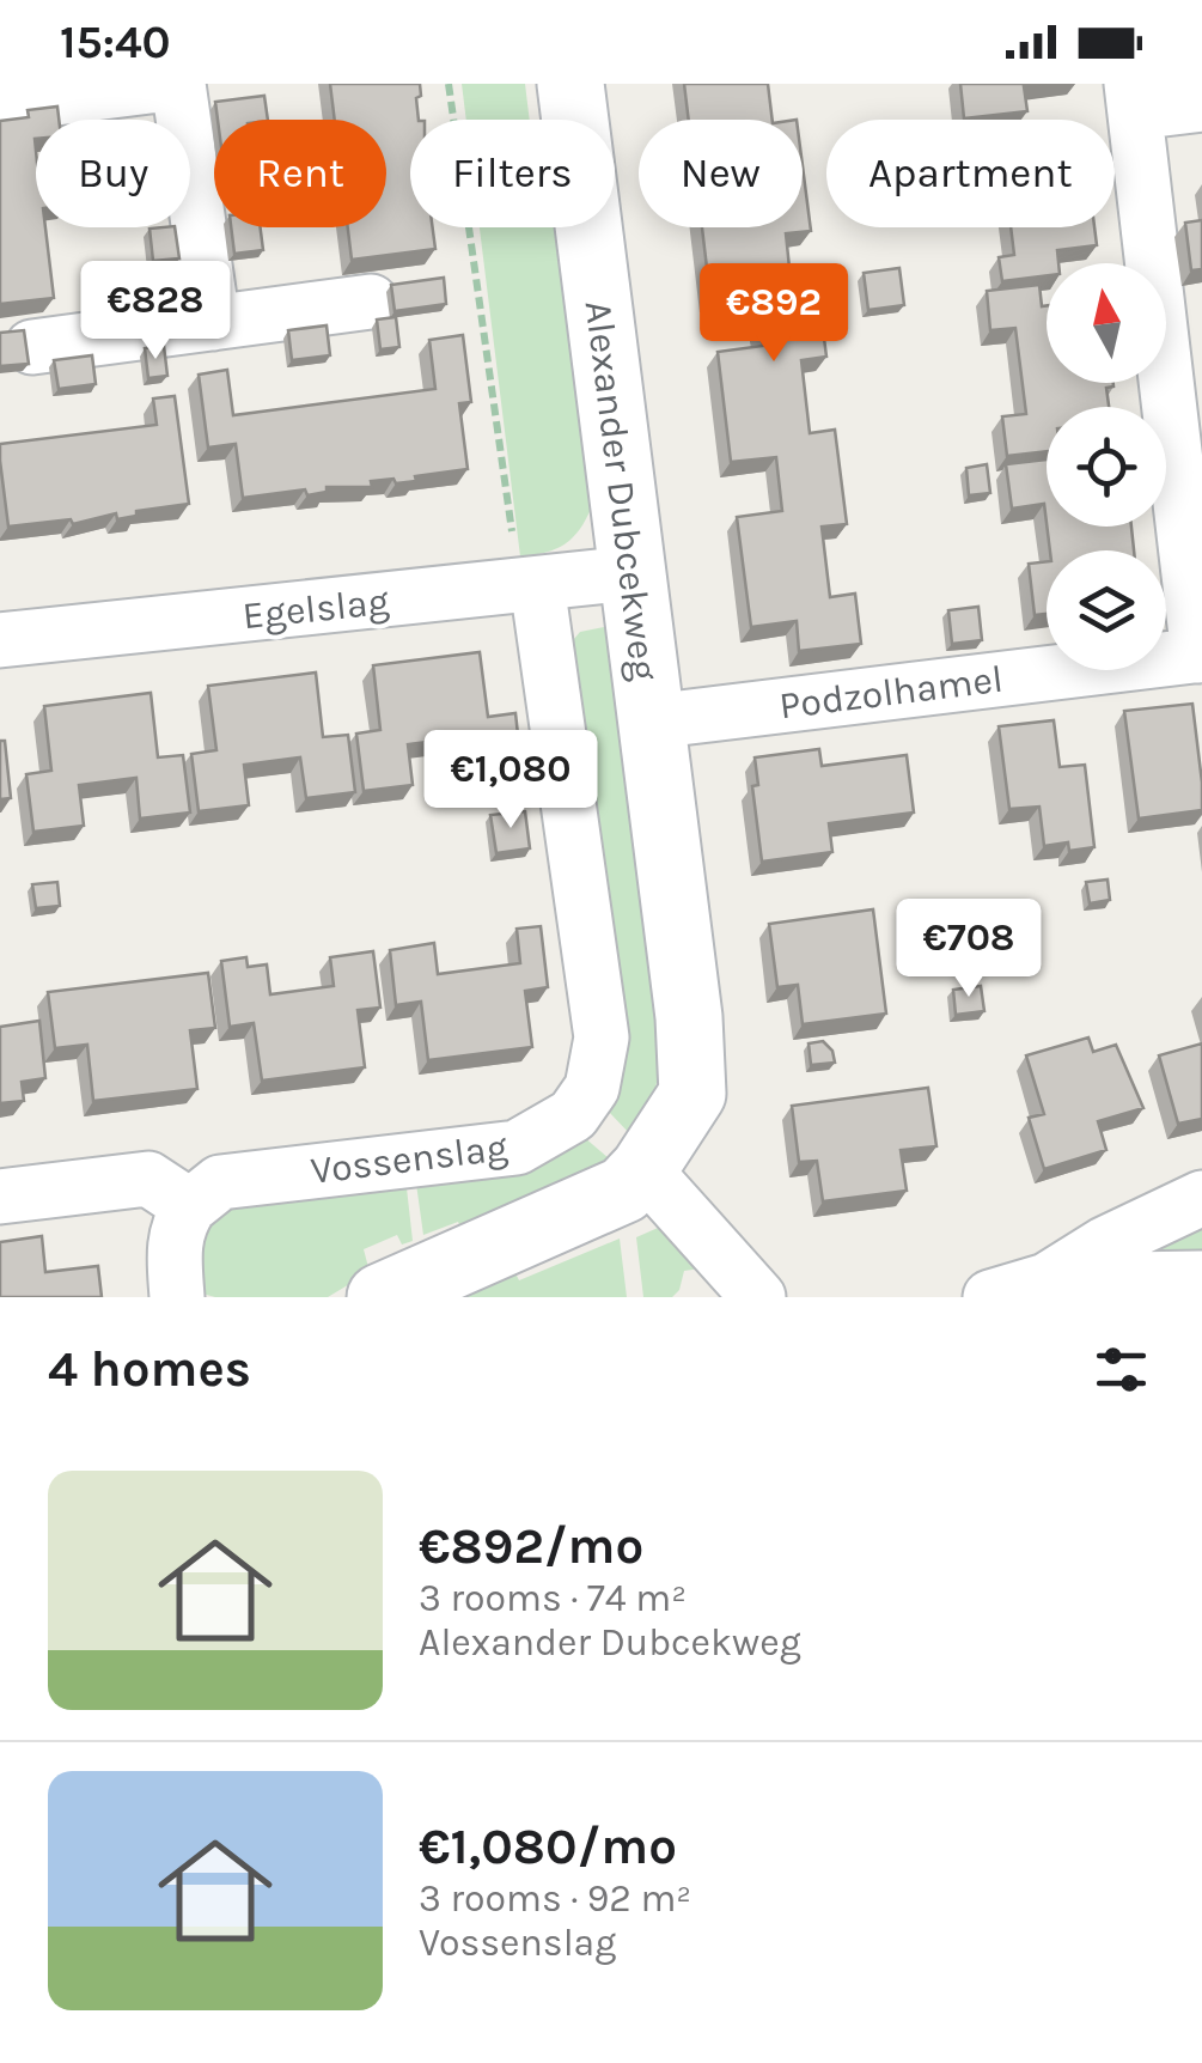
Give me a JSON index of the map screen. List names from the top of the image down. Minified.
{"streets":{"street":["Alexander Dubcekweg","Egelslag","Podzolhamel","Vossenslag"]},"crossings":[["Alexander Dubcekweg","Egelslag"],["Alexander Dubcekweg","Podzolhamel"],["Egelslag","Vossenslag"]],"north":"top","page":{"status":"15:40","chip":["Buy","Rent","Filters","New","Apartment"],"price":["€828","€892","€1,080","€708"],"heading":"4 homes","list":[{"name":"€892/mo","note":"3 rooms · 74 m² · Alexander Dubcekweg"},{"name":"€1,080/mo","note":"3 rooms · 92 m² · Vossenslag"}]}}
